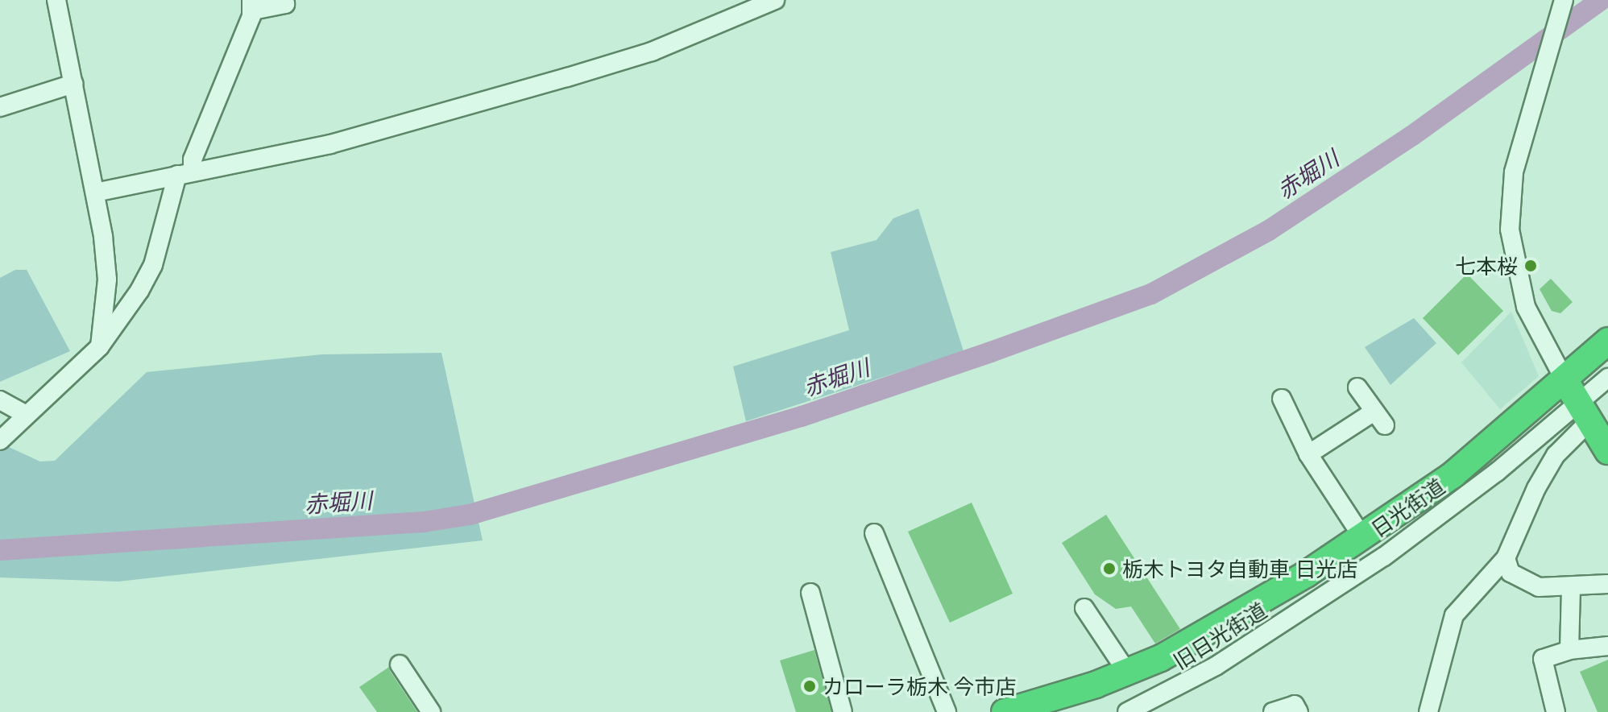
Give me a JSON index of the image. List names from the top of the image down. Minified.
{"streets":{"highway":["日光街道"],"street":["旧日光街道"]},"water":["赤堀川"],"places":["七本桜","栃木トヨタ自動車 日光店","カローラ栃木 今市店"]}
